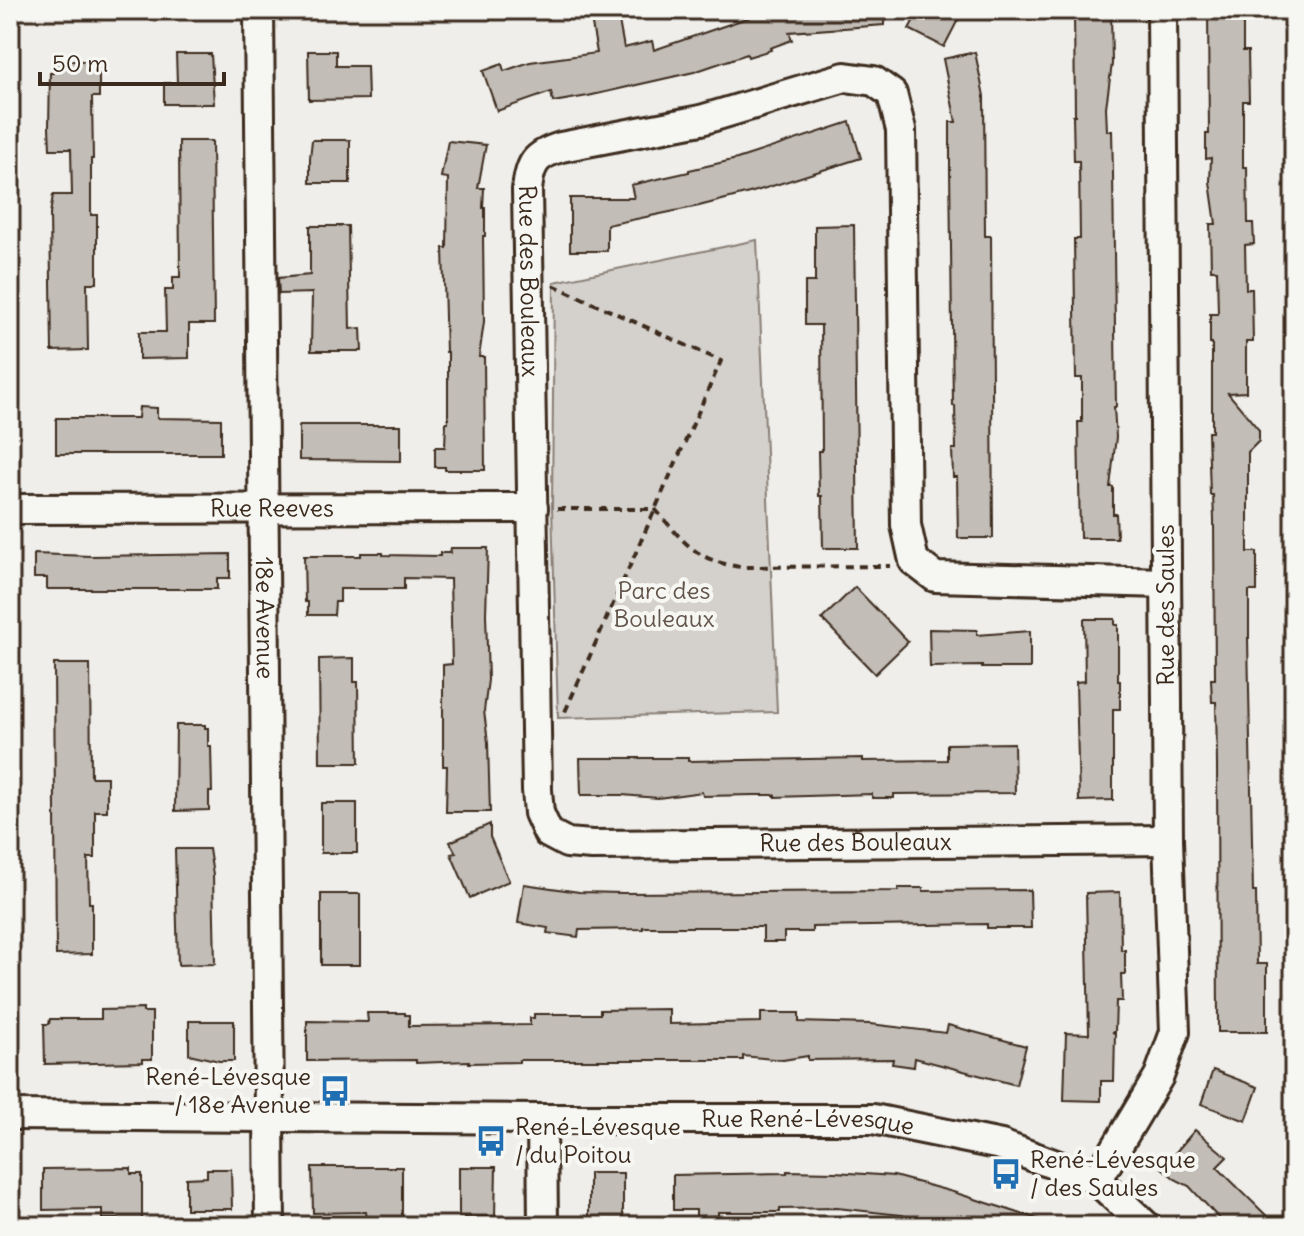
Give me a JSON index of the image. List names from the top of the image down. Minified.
{"streets":{"street":["Rue des Bouleaux","Rue Reeves","Rue des Saules","18e Avenue","Rue René-Lévesque"]},"crossings":[["Rue des Bouleaux","Rue Reeves"],["Rue des Bouleaux","Rue des Saules"],["Rue Reeves","18e Avenue"],["Rue des Saules","Rue René-Lévesque"],["18e Avenue","Rue René-Lévesque"]],"parks":["Parc des Bouleaux"],"places":{"bus stop":["René-Lévesque / 18e Avenue","René-Lévesque / du Poitou","René-Lévesque / des Saules"]},"scale_bar":"50 m"}
